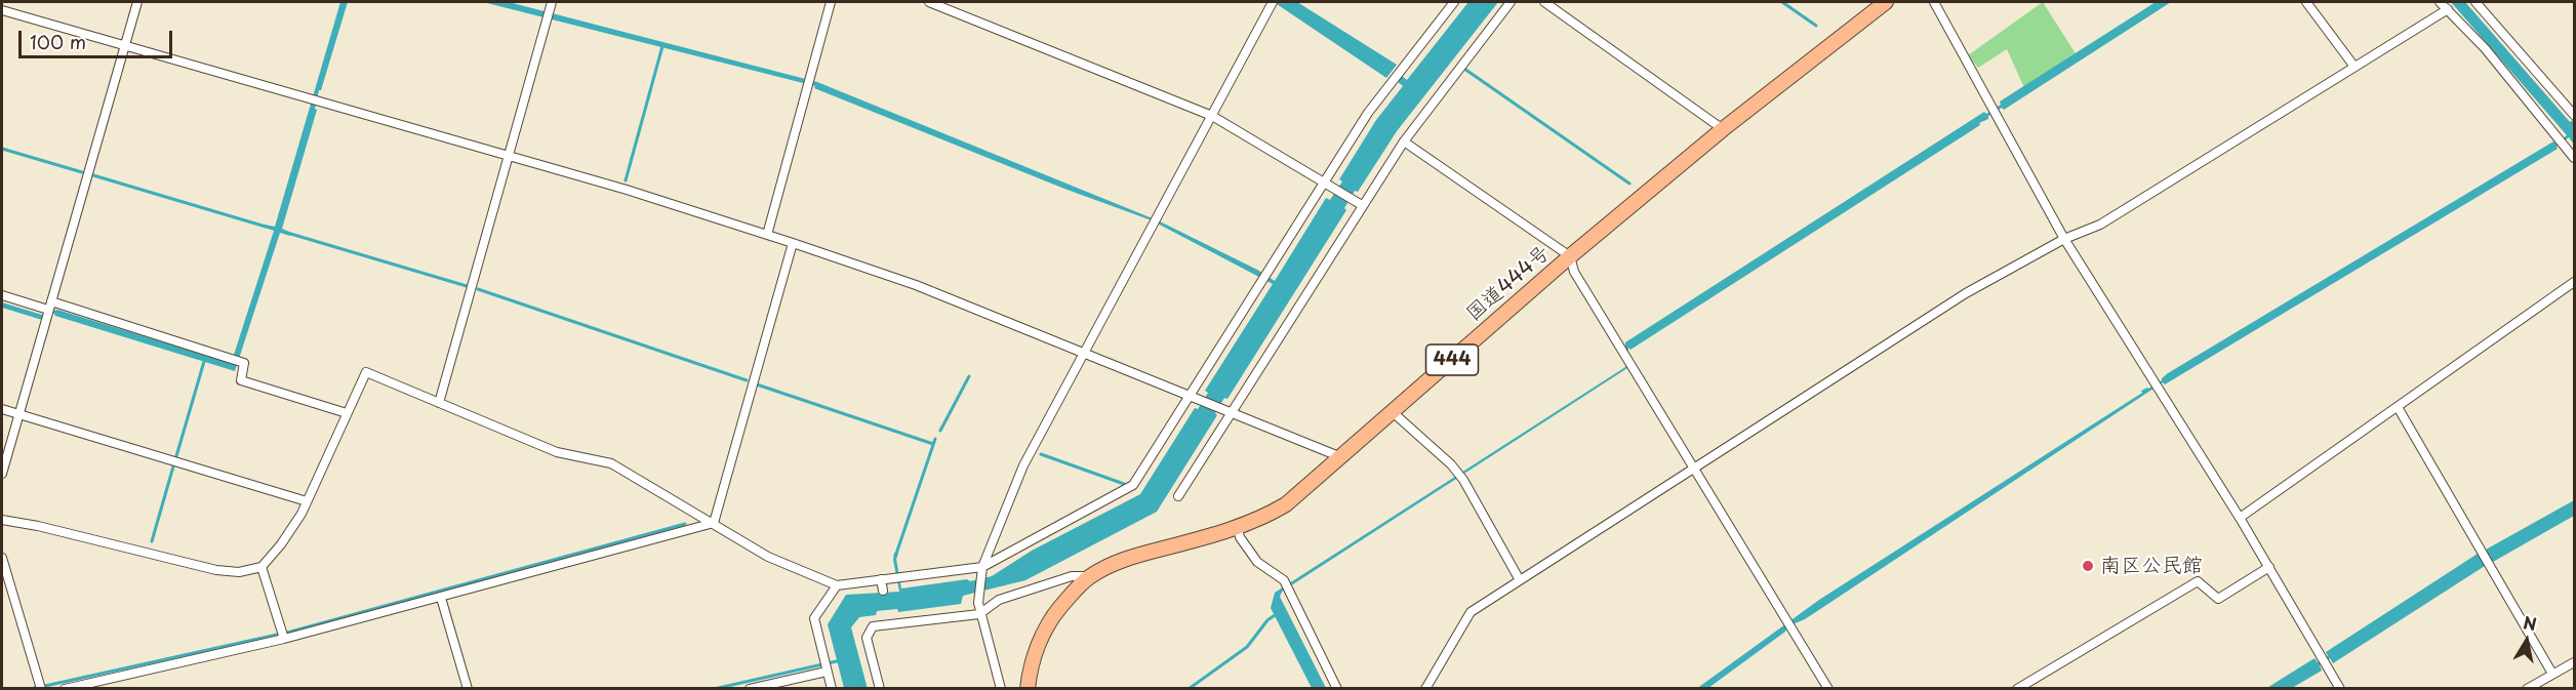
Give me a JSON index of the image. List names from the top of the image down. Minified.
{"streets":{"highway":["国道444号","444"]},"places":["南区公民館"],"scale_bar":"100 m","north":"top"}
